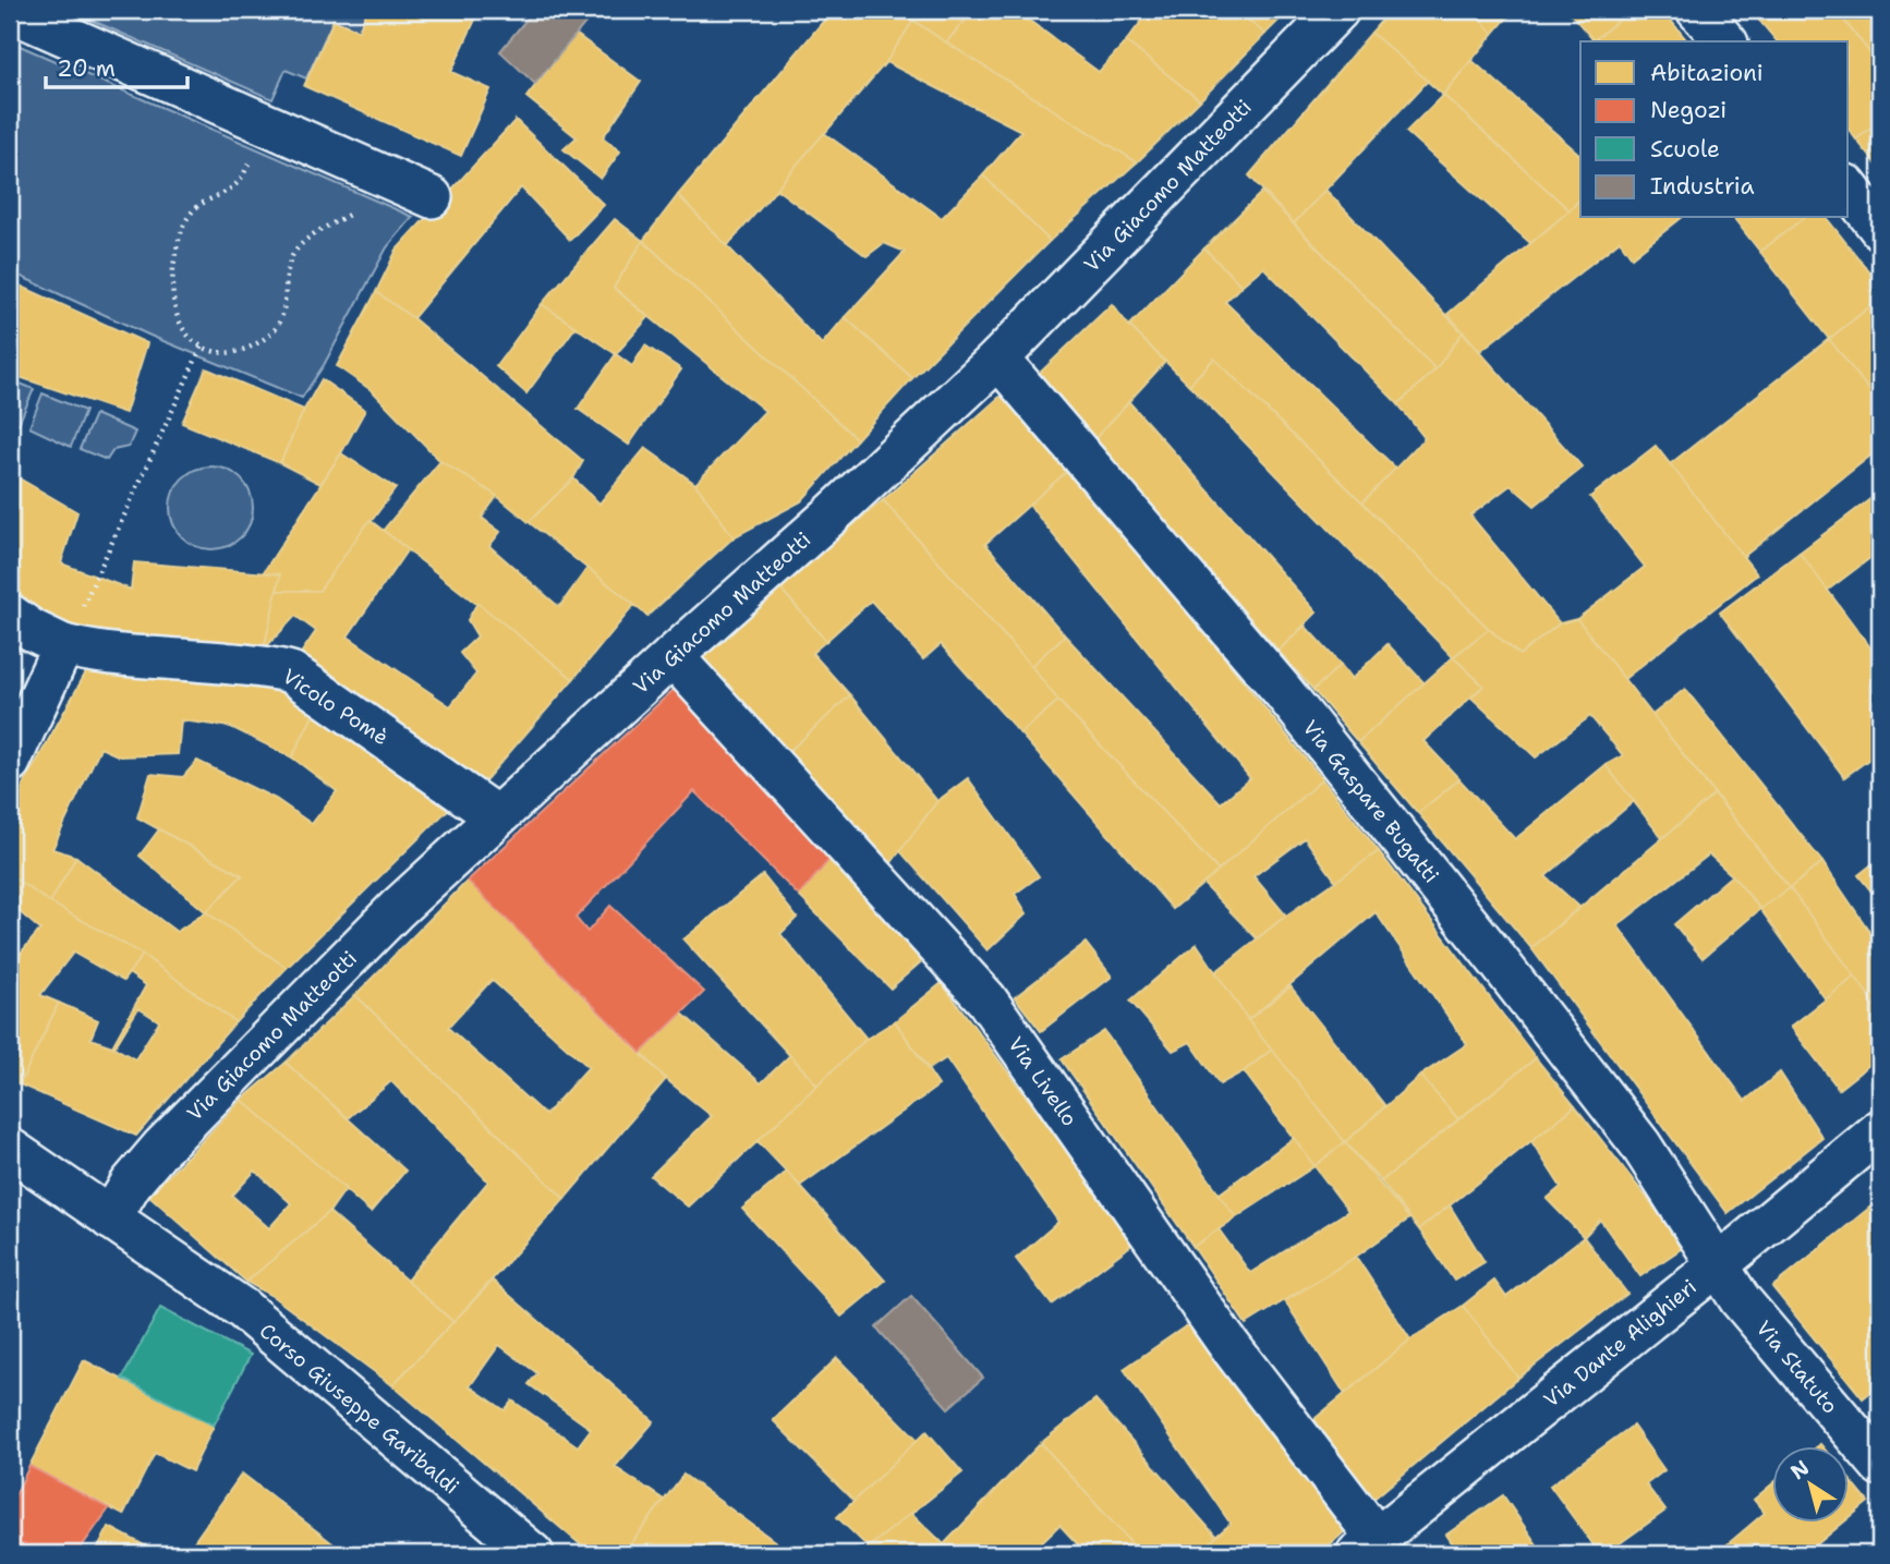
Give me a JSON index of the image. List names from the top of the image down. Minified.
{"streets":{"street":["Via Giacomo Matteotti","Vicolo Pomè","Via Gaspare Bugatti","Via Livello","Via Dante Alighieri","Via Statuto","Corso Giuseppe Garibaldi"]},"crossings":[["Via Giacomo Matteotti","Vicolo Pomè"],["Via Giacomo Matteotti","Via Gaspare Bugatti"],["Via Giacomo Matteotti","Via Livello"],["Via Giacomo Matteotti","Corso Giuseppe Garibaldi"],["Via Gaspare Bugatti","Via Dante Alighieri"],["Via Gaspare Bugatti","Via Statuto"],["Via Livello","Via Dante Alighieri"],["Via Dante Alighieri","Via Statuto"]],"legend":["Abitazioni","Negozi","Scuole","Industria"],"scale_bar":"20 m","north":"top left"}
